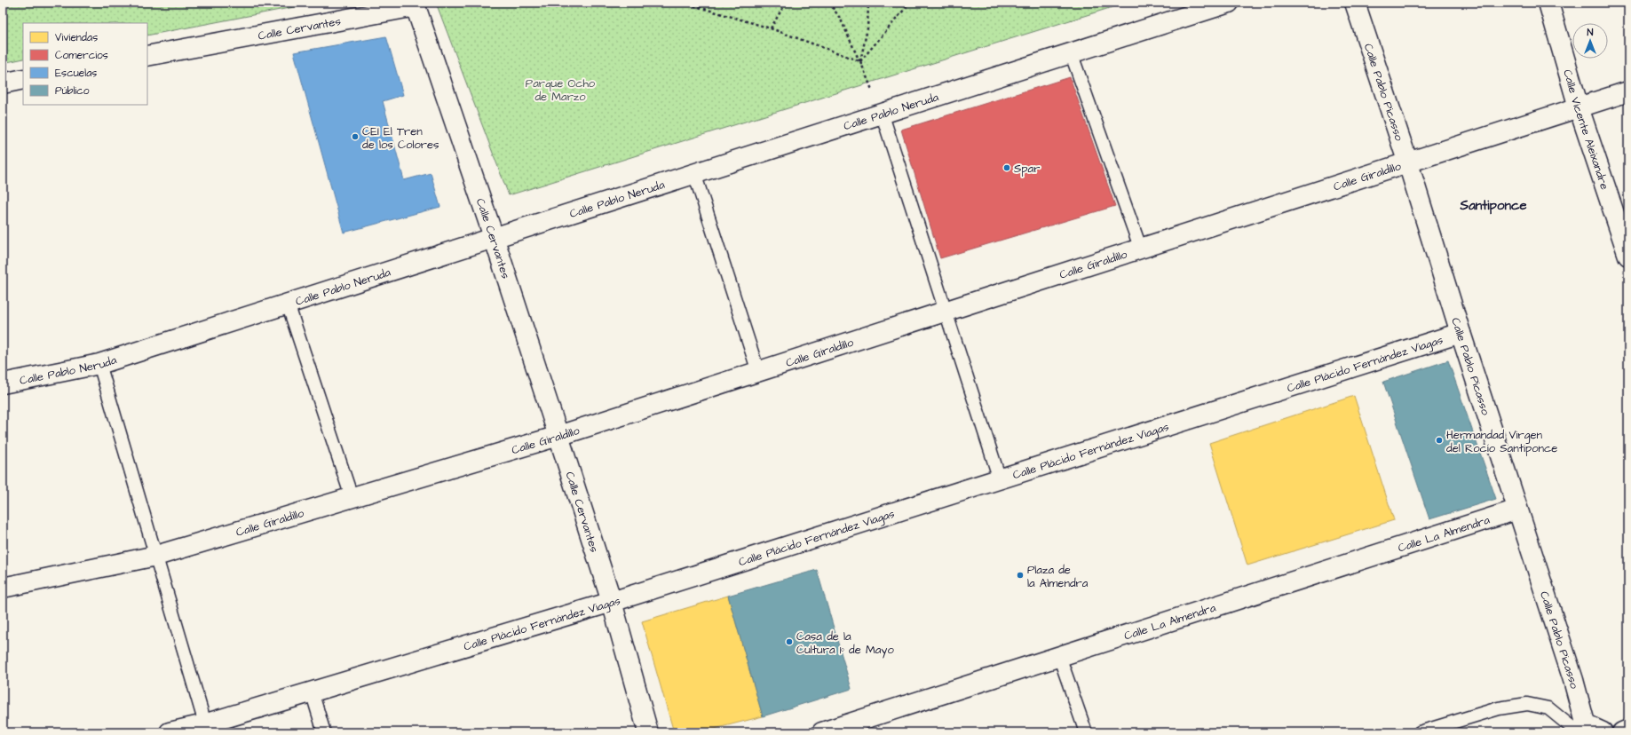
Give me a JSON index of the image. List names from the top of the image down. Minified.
{"streets":{"street":["Calle Cervantes","Calle Pablo Picasso","Calle Pablo Neruda","Calle Vicente Aleixandre","Calle Giraldillo","Calle Plácido Fernández Viagas","Calle La Almendra"]},"crossings":[["Calle Cervantes","Calle Pablo Neruda"],["Calle Cervantes","Calle Giraldillo"],["Calle Cervantes","Calle Plácido Fernández Viagas"],["Calle Pablo Picasso","Calle Giraldillo"],["Calle Pablo Picasso","Calle Plácido Fernández Viagas"],["Calle Pablo Picasso","Calle La Almendra"],["Calle Vicente Aleixandre","Calle Giraldillo"]],"districts":["Santiponce"],"parks":["Parque Ocho de Marzo"],"places":["CEI El Tren de los Colores","Spar","Hermandad Virgen del Rocío Santiponce","Plaza de la Almendra","Casa de la Cultura 1º de Mayo"],"legend":["Viviendas","Comercios","Escuelas","Público"],"north":"top"}
